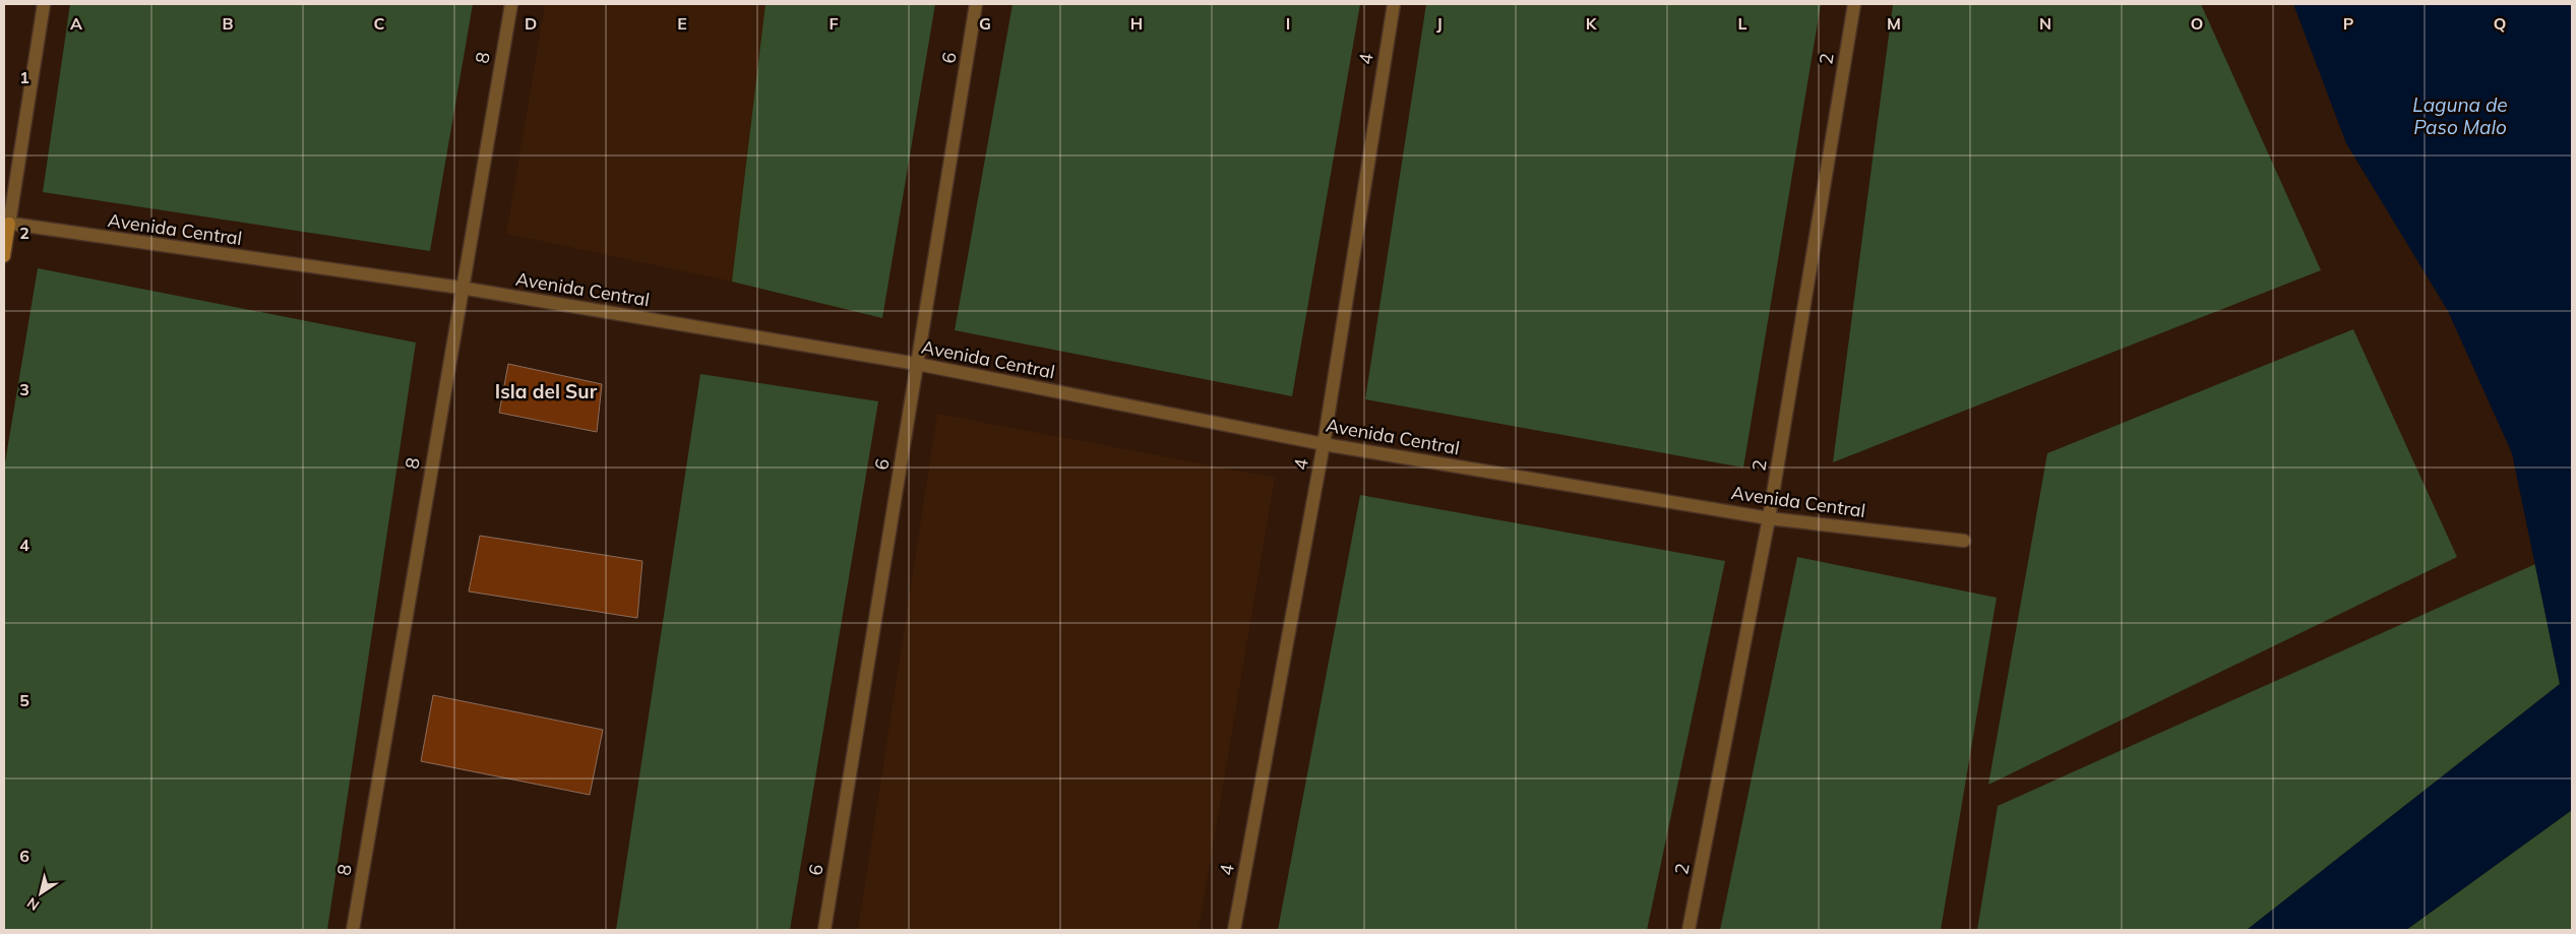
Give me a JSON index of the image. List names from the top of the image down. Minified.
{"streets":{"street":["8","6","4","2","Avenida Central"]},"crossings":[["8","Avenida Central"],["6","Avenida Central"],["4","Avenida Central"],["2","Avenida Central"]],"districts":["Isla del Sur"],"water":["Laguna de Paso Malo"],"north":"bottom left","grid":{"columns":["A","B","C","D","E","F","G","H","I","J","K","L","M","N","O","P","Q"],"rows":["1","2","3","4","5","6"]}}
